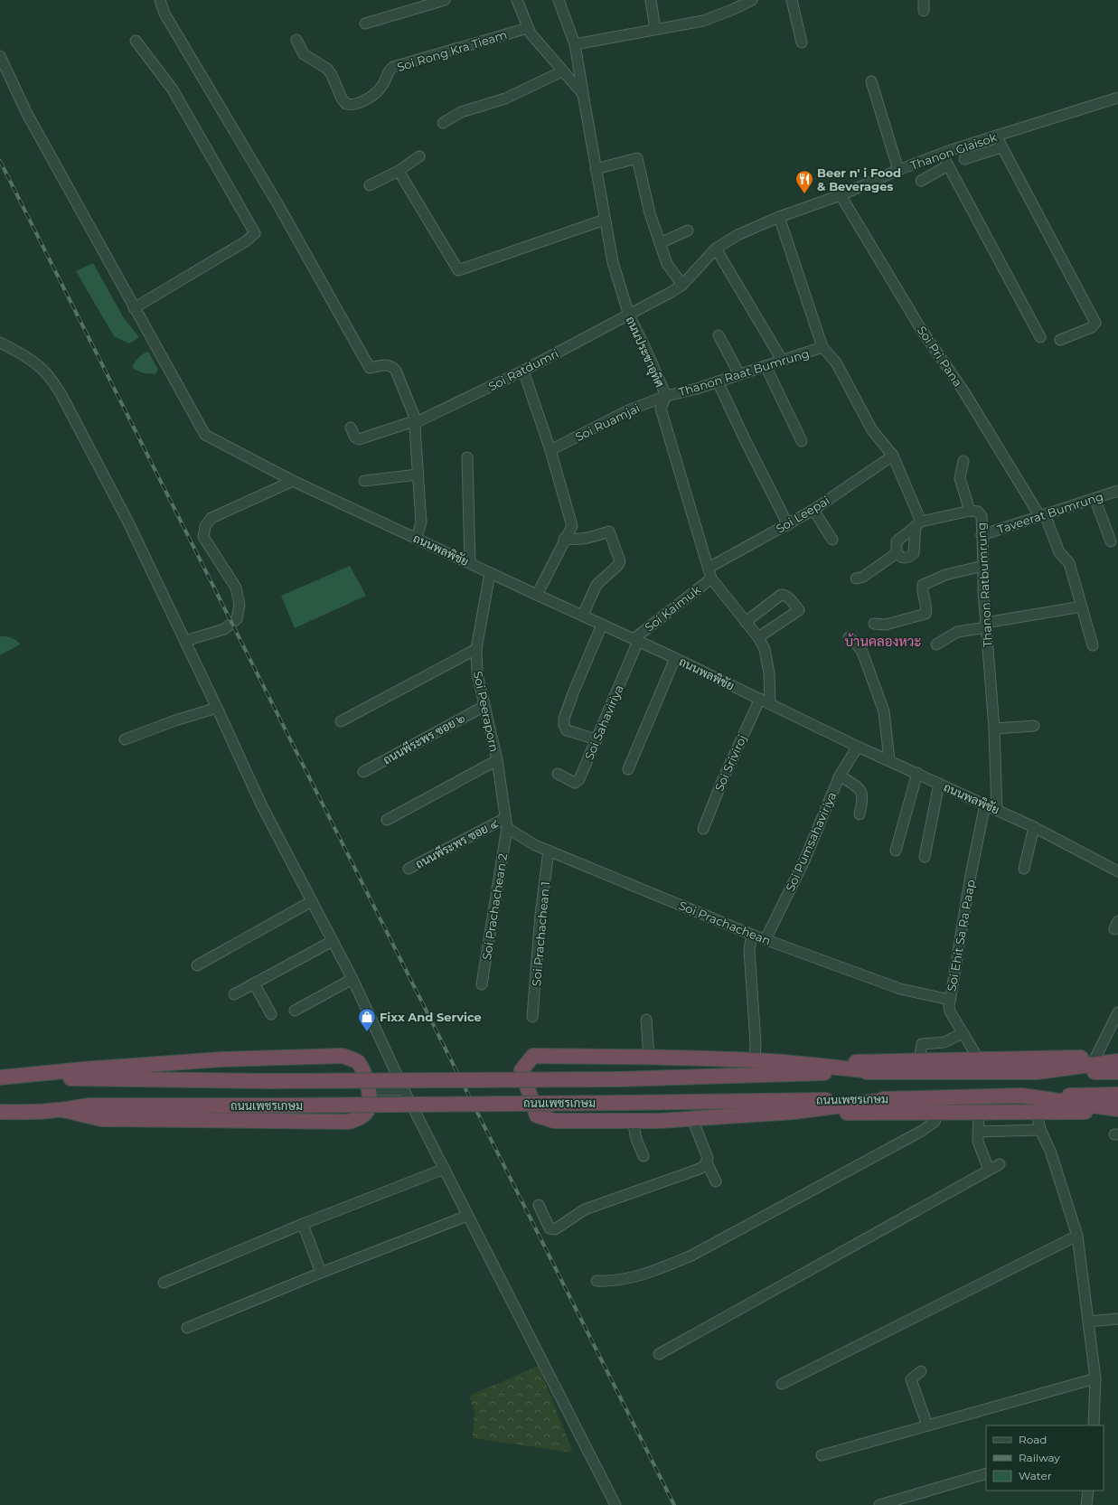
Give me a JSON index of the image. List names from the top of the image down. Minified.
{"streets":{"highway":["ถนนเพชรเกษม"],"street":["Soi Rong Kra Tieam","Thanon Glaisok","ถนนประชาอุทิศ","Soi Pri Pana","Soi Ratdumri","Thanon Raat Bumrung","Soi Ruamjai","Taveerat Bumrung","Soi Leepai","ถนนพลพิชัย","Thanon Ratbumrung","Soi Kaimuk","Soi Peeraporn","Soi Sahaviriya","ถนนพีระพร ซอย ๒","Soi Sriviroj","Soi Pumsahaviriya","ถนนพีระพร ซอย ๔","Soi Prachachean 2","Soi Prachachean","Soi Prachachean 1","Soi Ehit Sa Ra Paap"]},"crossings":[["Thanon Glaisok","ถนนประชาอุทิศ"],["Thanon Glaisok","Soi Pri Pana"],["Thanon Glaisok","Soi Ratdumri"],["ถนนประชาอุทิศ","Soi Ratdumri"],["ถนนประชาอุทิศ","Thanon Raat Bumrung"],["ถนนประชาอุทิศ","Soi Ruamjai"],["ถนนประชาอุทิศ","Soi Leepai"],["ถนนประชาอุทิศ","ถนนพลพิชัย"],["ถนนประชาอุทิศ","Soi Kaimuk"],["Soi Pri Pana","Taveerat Bumrung"],["Thanon Raat Bumrung","Soi Ruamjai"],["Taveerat Bumrung","Thanon Ratbumrung"],["ถนนพลพิชัย","Thanon Ratbumrung"],["ถนนพลพิชัย","Soi Kaimuk"],["ถนนพลพิชัย","Soi Peeraporn"],["ถนนพลพิชัย","Soi Sahaviriya"],["ถนนพลพิชัย","Soi Sriviroj"],["ถนนพลพิชัย","Soi Pumsahaviriya"],["ถนนพลพิชัย","Soi Ehit Sa Ra Paap"],["Soi Kaimuk","Soi Sahaviriya"],["Soi Peeraporn","ถนนพีระพร ซอย ๒"],["Soi Peeraporn","ถนนพีระพร ซอย ๔"],["Soi Peeraporn","Soi Prachachean 2"],["Soi Peeraporn","Soi Prachachean"],["Soi Pumsahaviriya","Soi Prachachean"],["Soi Prachachean 2","Soi Prachachean"],["Soi Prachachean","Soi Prachachean 1"],["Soi Prachachean","Soi Ehit Sa Ra Paap"]],"districts":["บ้านคลองหวะ"],"places":{"restaurant":["Beer n' i Food & Beverages"],"shop":["Fixx And Service"]},"legend":["Road","Railway","Water"]}
